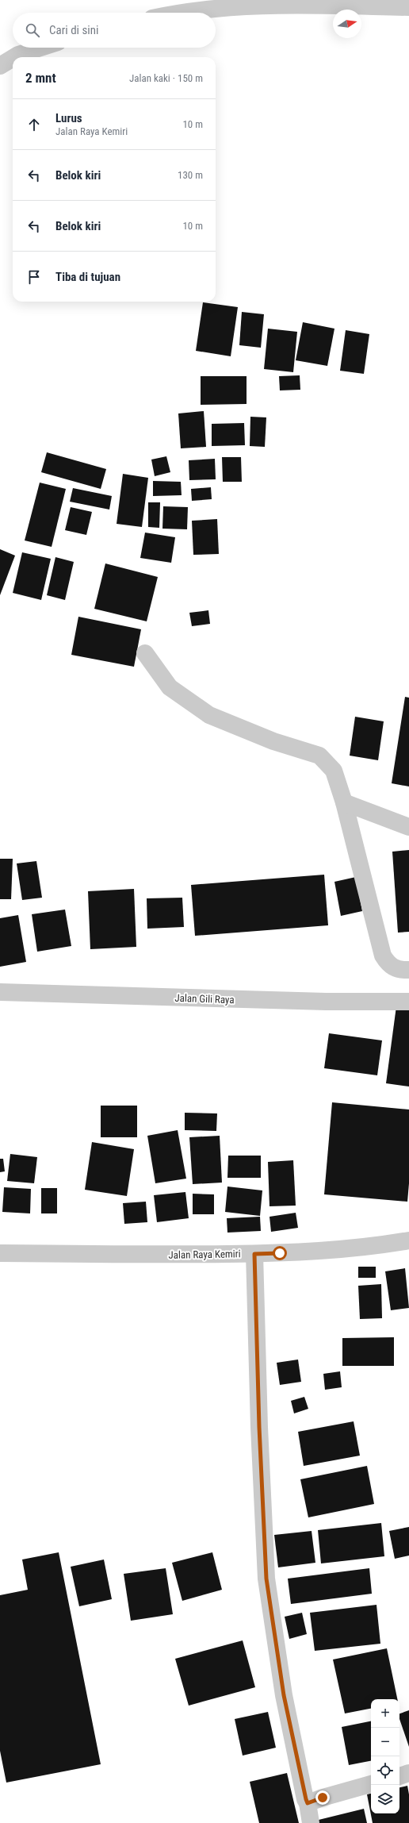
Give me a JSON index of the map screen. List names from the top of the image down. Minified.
{"streets":{"street":["Jalan Gili Raya","Jalan Raya Kemiri"]},"north":"right","page":{"search":"Cari di sini","heading":["2 mnt","Jalan kaki · 150 m"],"list":[["Lurus","Jalan Raya Kemiri","10 m"],["Belok kiri","130 m"],["Belok kiri","10 m"],"Tiba di tujuan"],"map_buttons":["+","−"]}}
